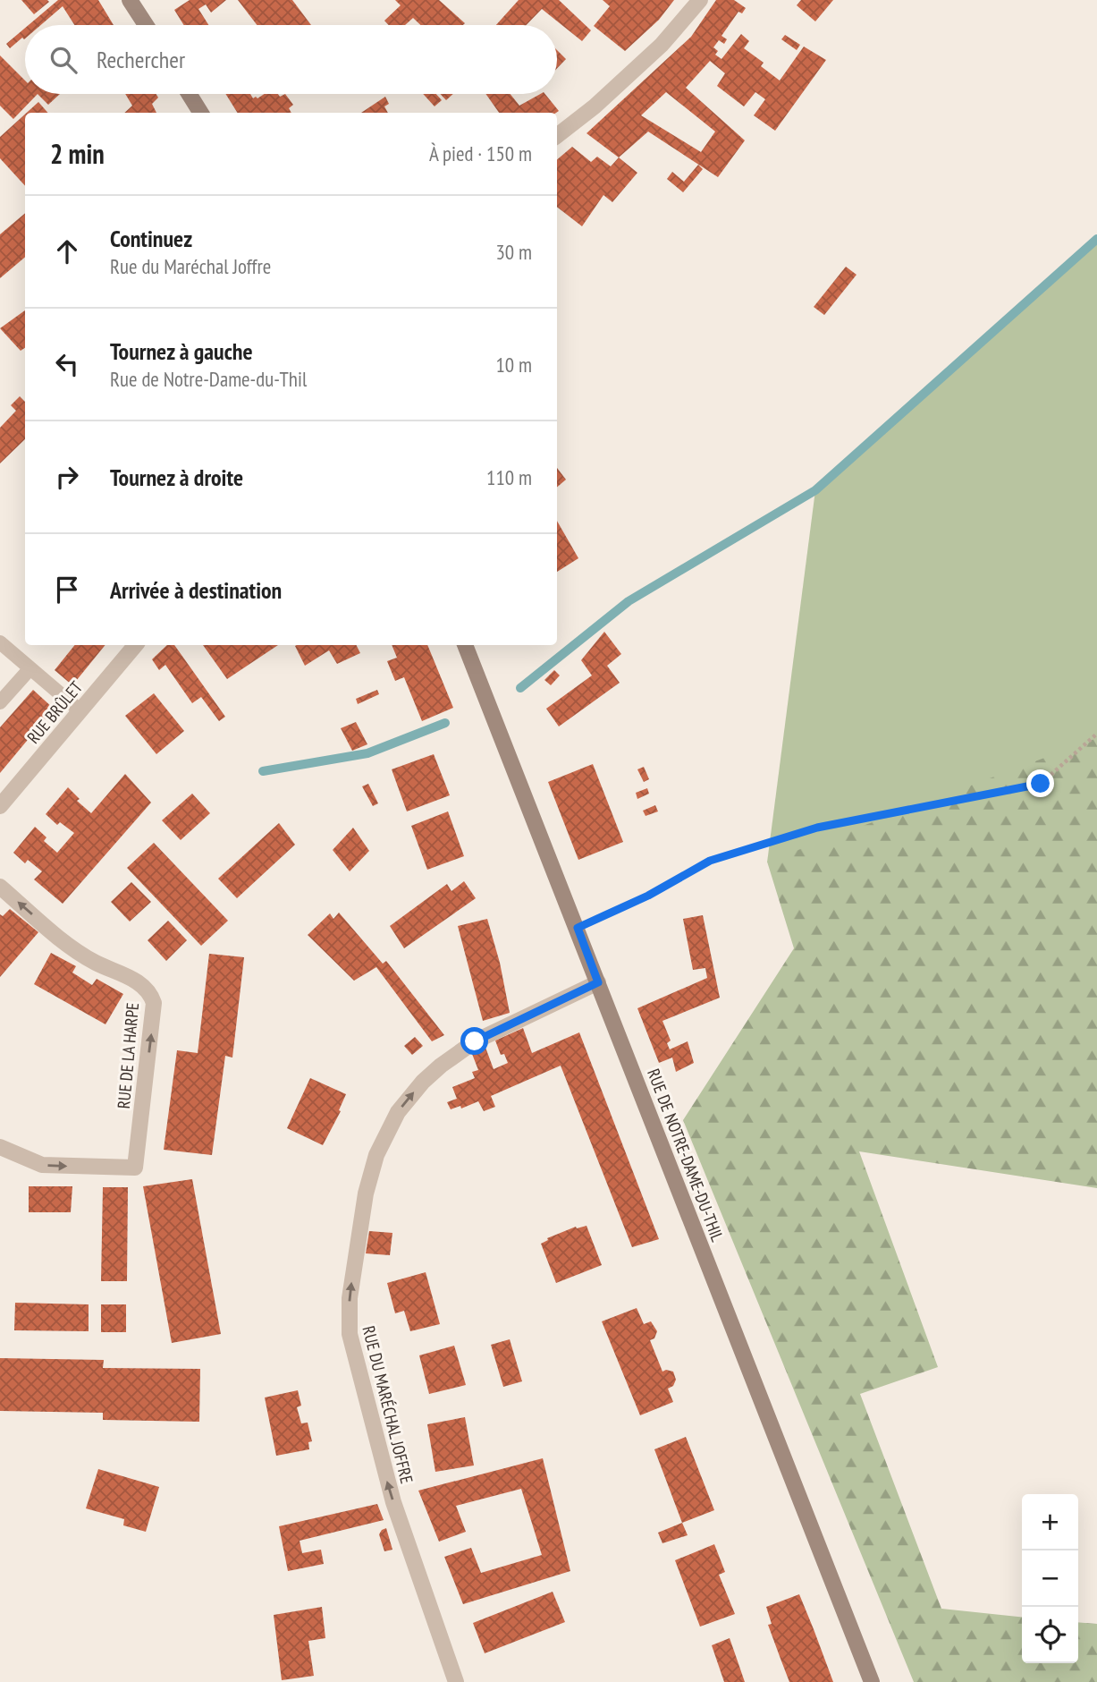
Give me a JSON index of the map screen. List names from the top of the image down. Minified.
{"streets":{"main road":["RUE DE NOTRE-DAME-DU-THIL"],"street":["RUE BRÛLET","RUE DE LA HARPE","RUE DU MARÉCHAL JOFFRE"]},"crossings":[["RUE DE NOTRE-DAME-DU-THIL","RUE DU MARÉCHAL JOFFRE"]],"one_way":["RUE DU MARÉCHAL JOFFRE"],"page":{"search":"Rechercher","heading":["2 min","À pied · 150 m"],"list":[["Continuez","Rue du Maréchal Joffre","30 m"],["Tournez à gauche","Rue de Notre-Dame-du-Thil","10 m"],["Tournez à droite","110 m"],"Arrivée à destination"],"map_buttons":["+","−"]}}
